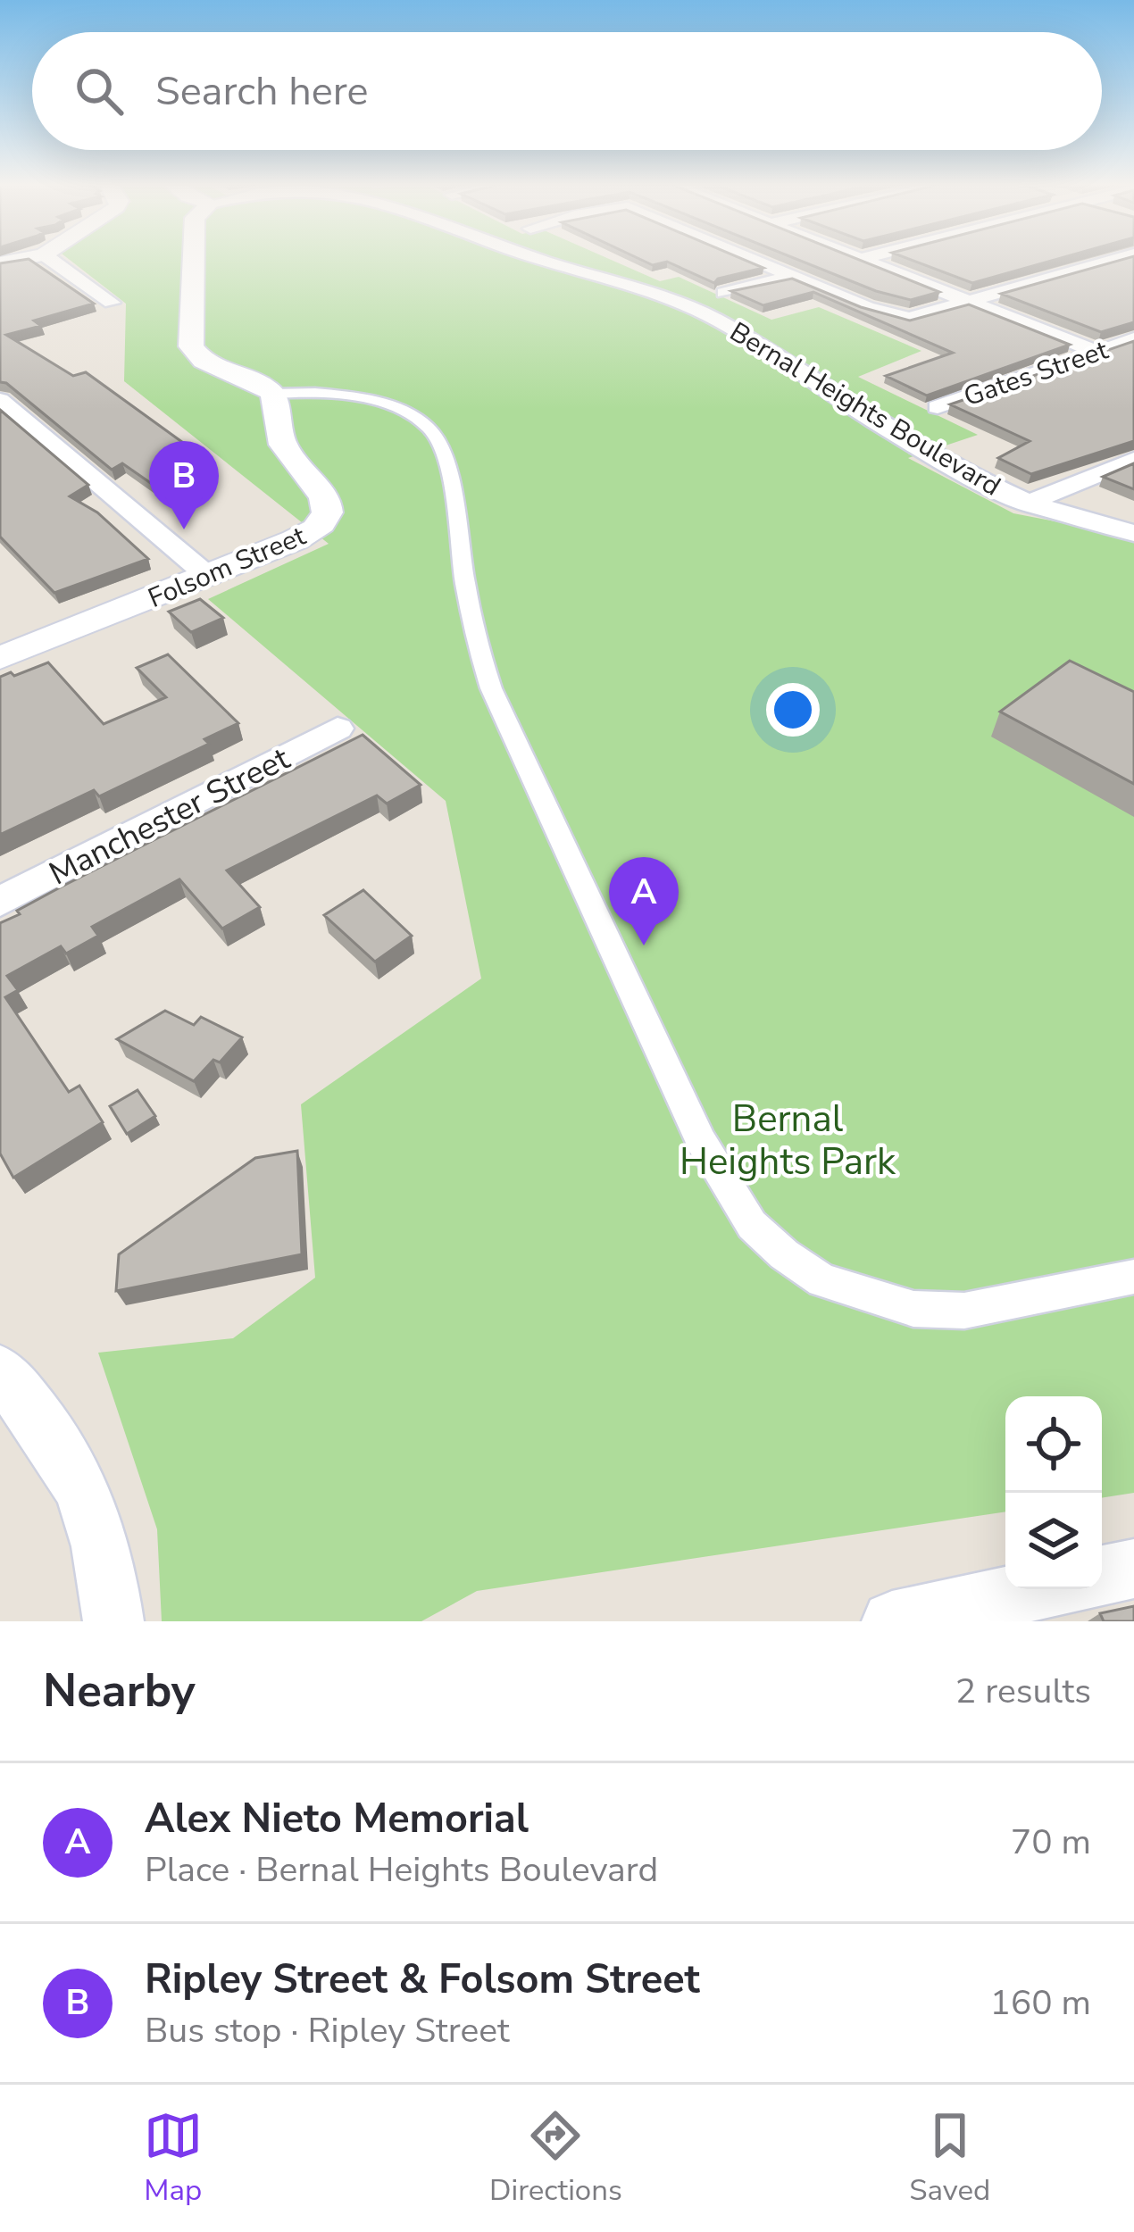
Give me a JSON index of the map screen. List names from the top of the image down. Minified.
{"streets":{"street":["Gates Street","Bernal Heights Boulevard","Folsom Street","Manchester Street"]},"parks":["Bernal Heights Park"],"page":{"search":"Search here","pins":["B","A"],"heading":["Nearby","2 results"],"list":[{"mark":"A","name":"Alex Nieto Memorial","note":"Place · Bernal Heights Boulevard","value":"70 m"},{"mark":"B","name":"Ripley Street & Folsom Street","note":"Bus stop · Ripley Street","value":"160 m"}],"nav":["Map","Directions","Saved"]}}
